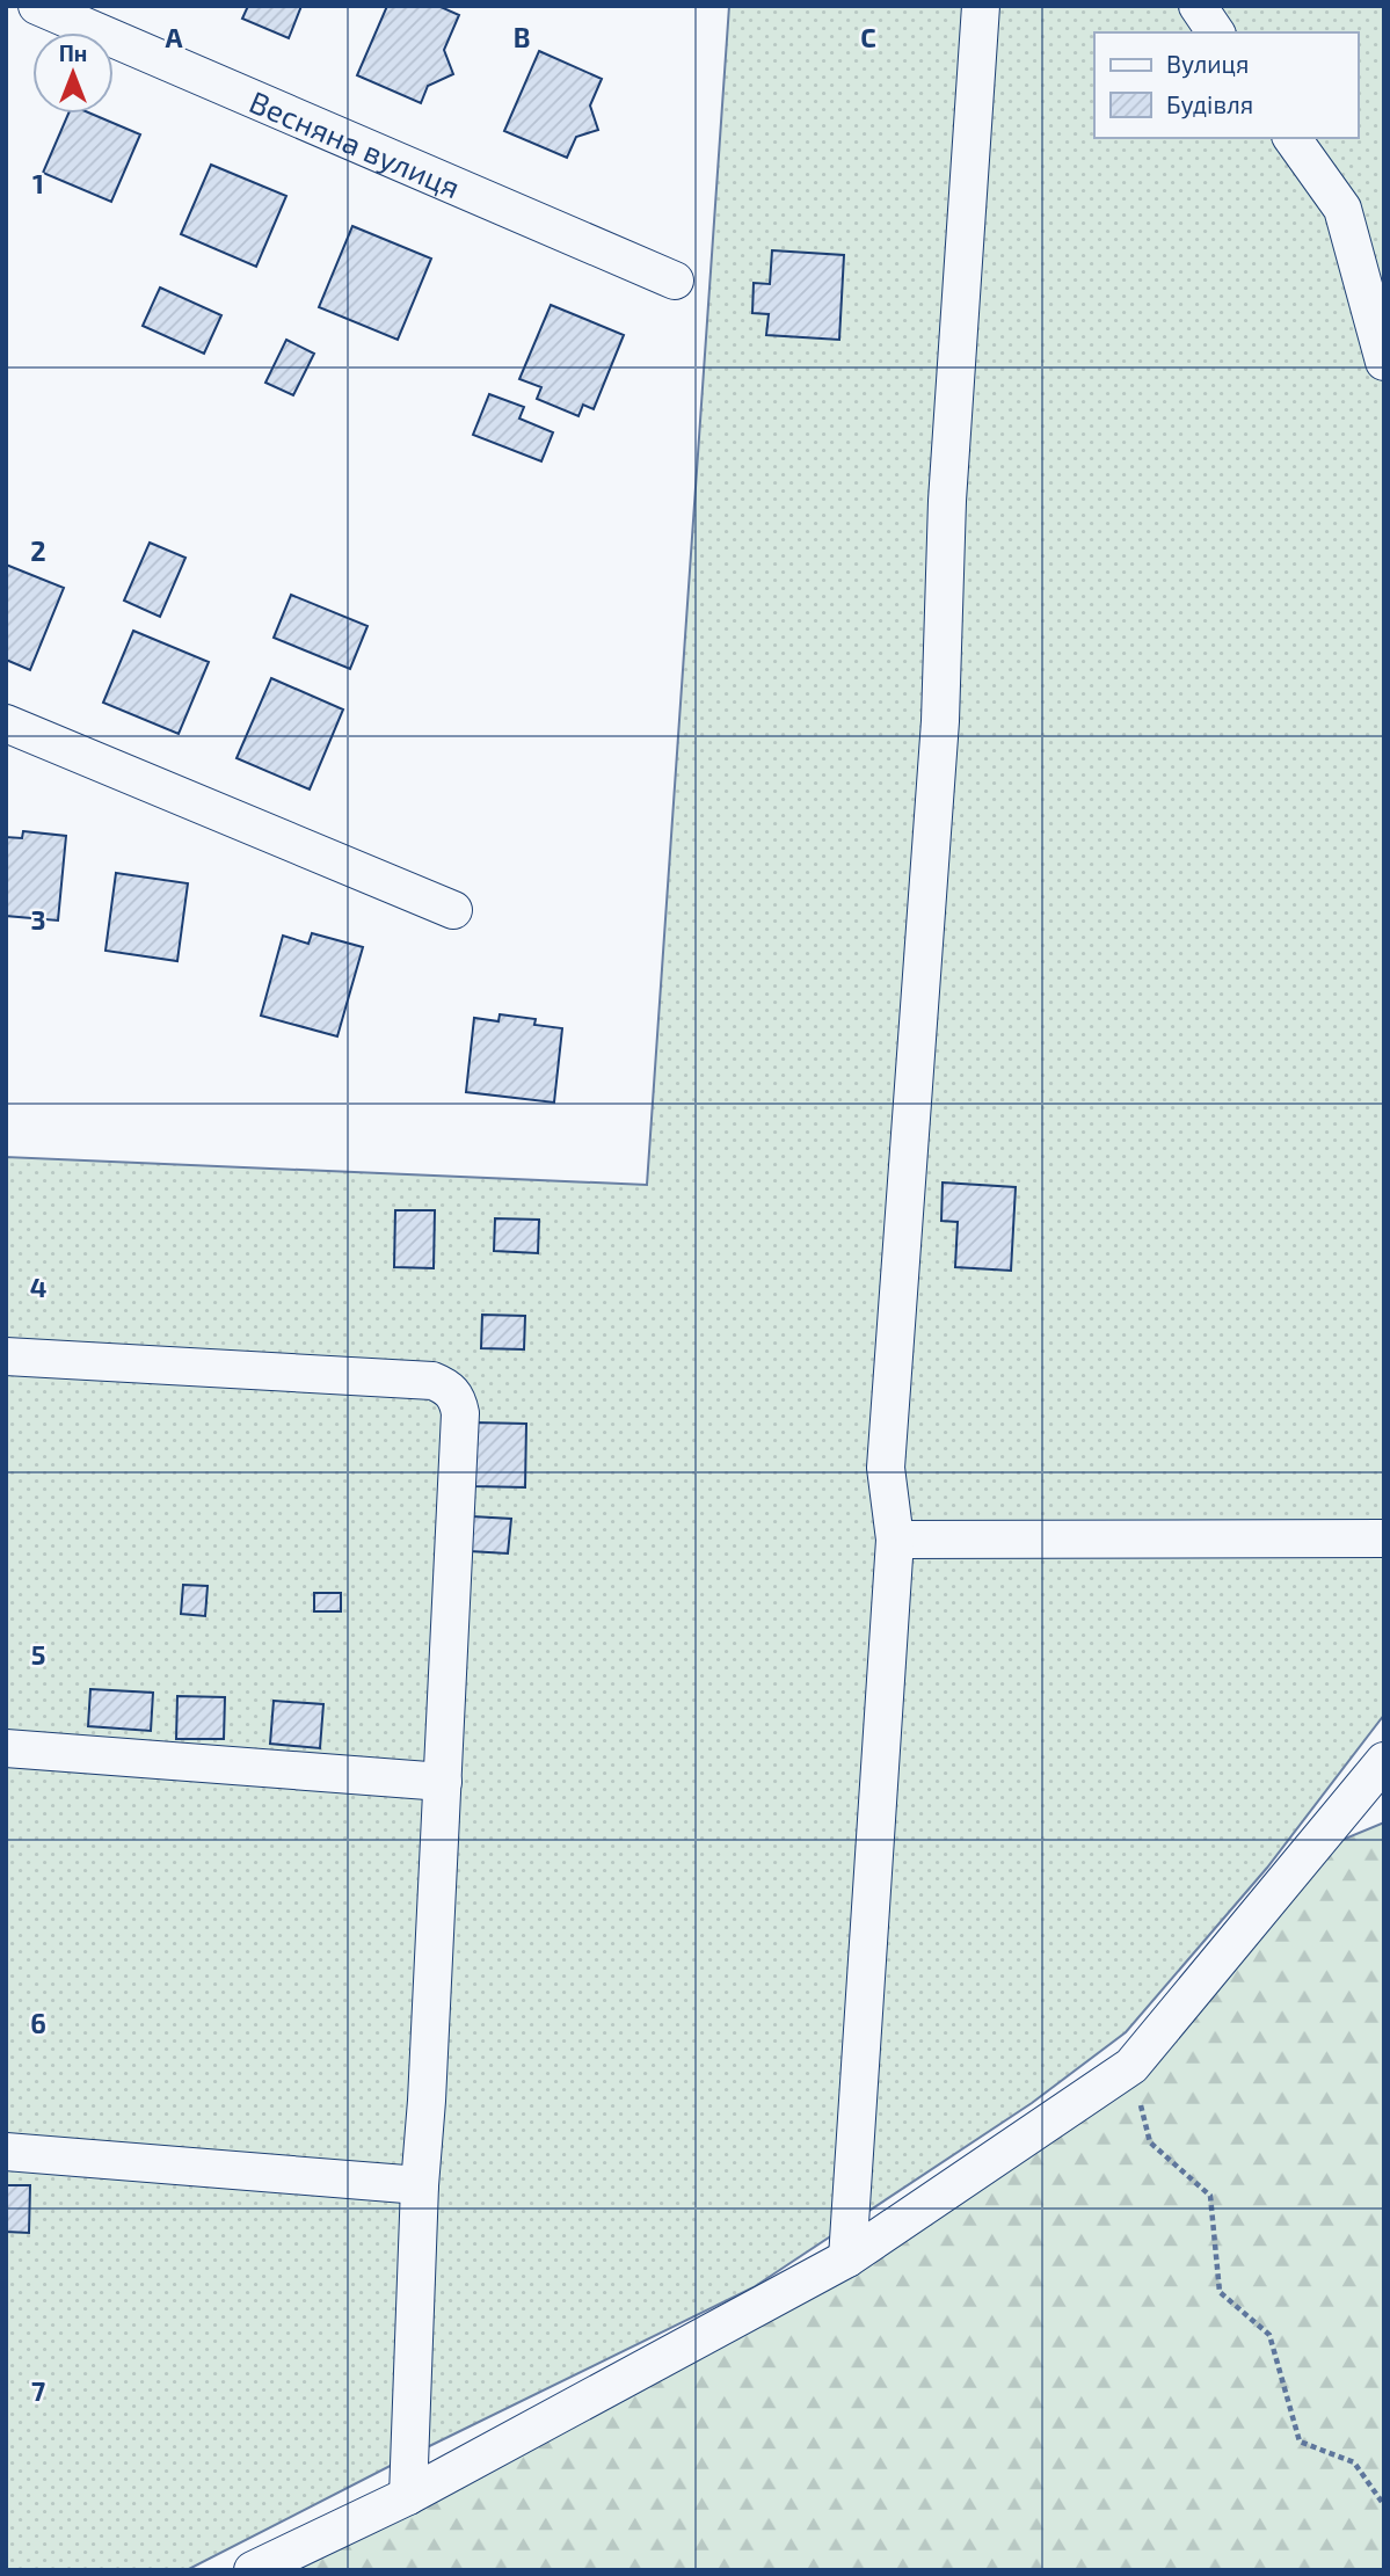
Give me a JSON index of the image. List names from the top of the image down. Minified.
{"streets":{"street":["Весняна вулиця"]},"legend":["Вулиця","Будівля"],"north":"top","grid":{"columns":["A","B","C"],"rows":["1","2","3","4","5","6","7"]}}
